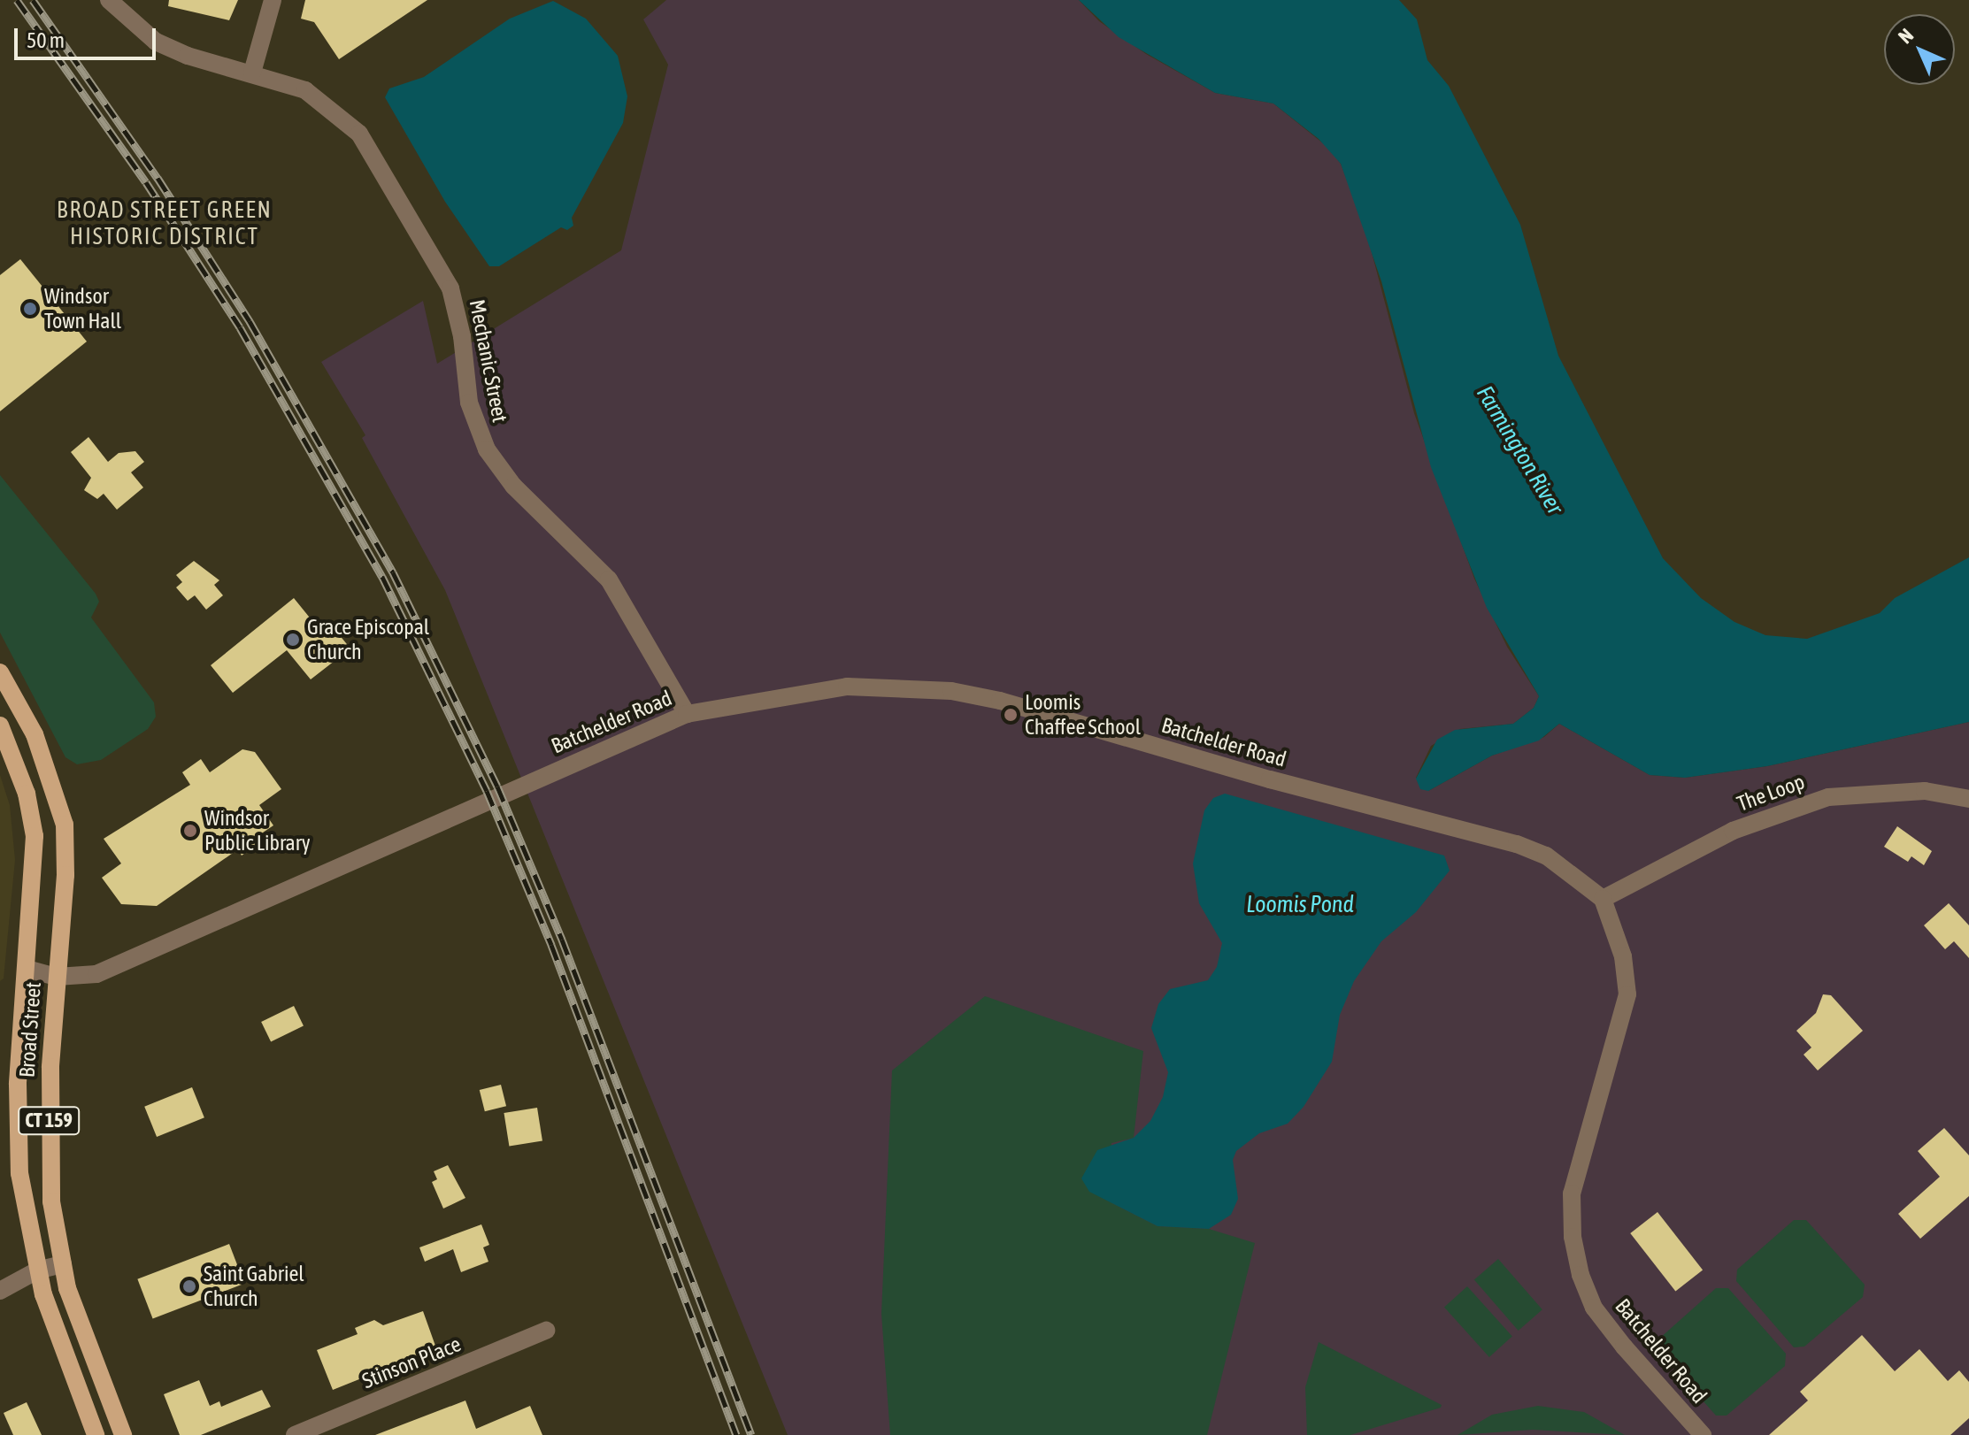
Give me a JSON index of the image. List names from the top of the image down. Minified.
{"streets":{"main road":["Broad Street","CT 159"],"street":["Mechanic Street","Batchelder Road","The Loop","Stinson Place"]},"crossings":[["Mechanic Street","Batchelder Road"],["Batchelder Road","The Loop"],["Batchelder Road","Broad Street"]],"districts":["BROAD STREET GREEN HISTORIC DISTRICT"],"water":["Farmington River","Loomis Pond"],"places":["Windsor Town Hall","Grace Episcopal Church","Loomis Chaffee School","Windsor Public Library","Saint Gabriel Church"],"scale_bar":"50 m","north":"top left"}
